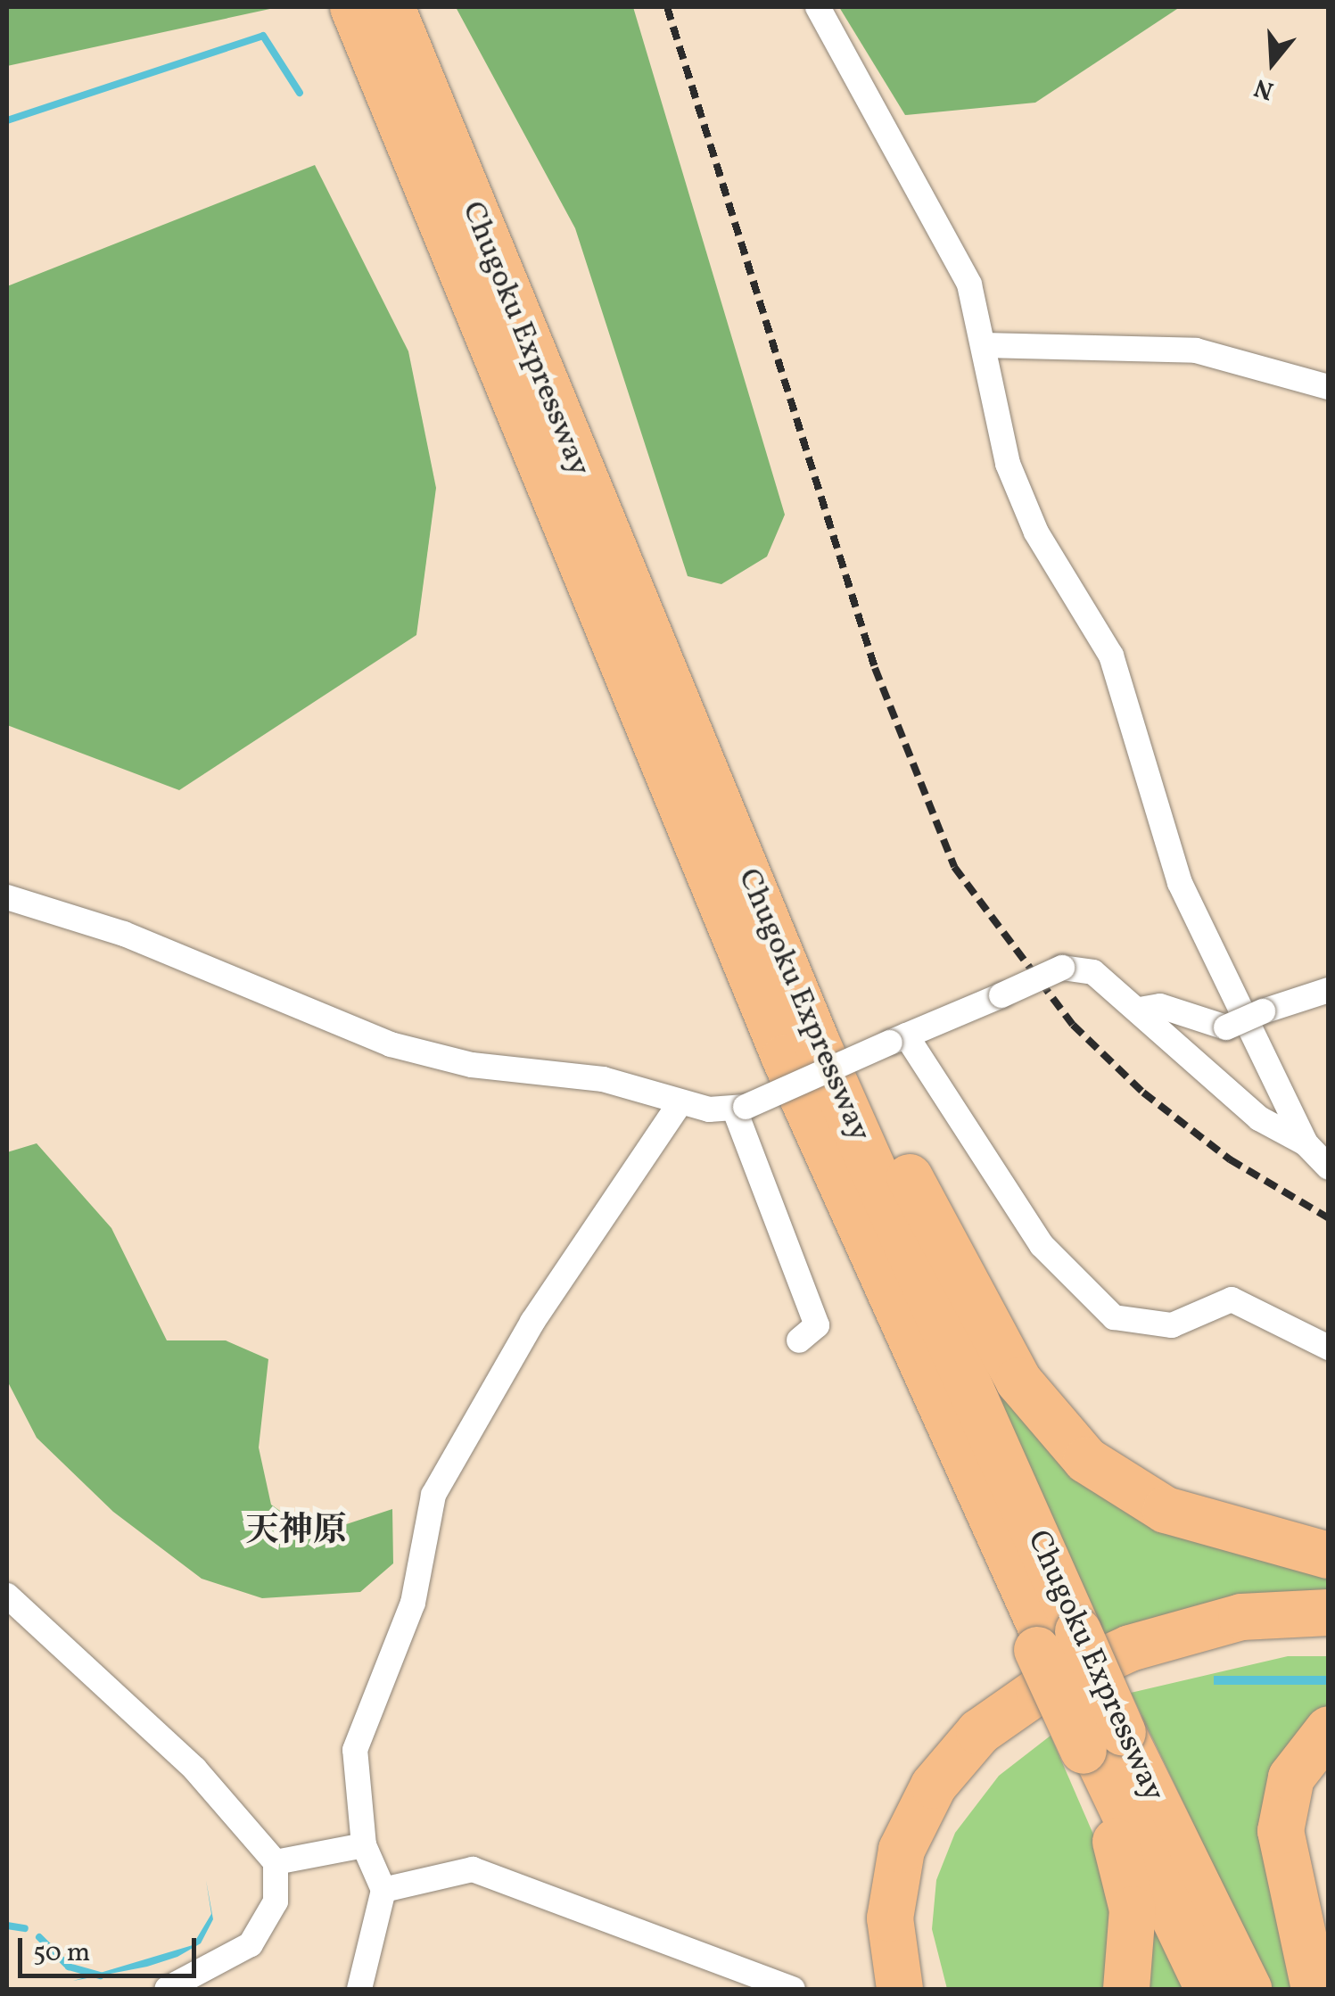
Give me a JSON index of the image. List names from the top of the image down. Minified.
{"streets":{"highway":["Chugoku Expressway"]},"districts":["天神原"],"scale_bar":"50 m","north":"bottom"}
